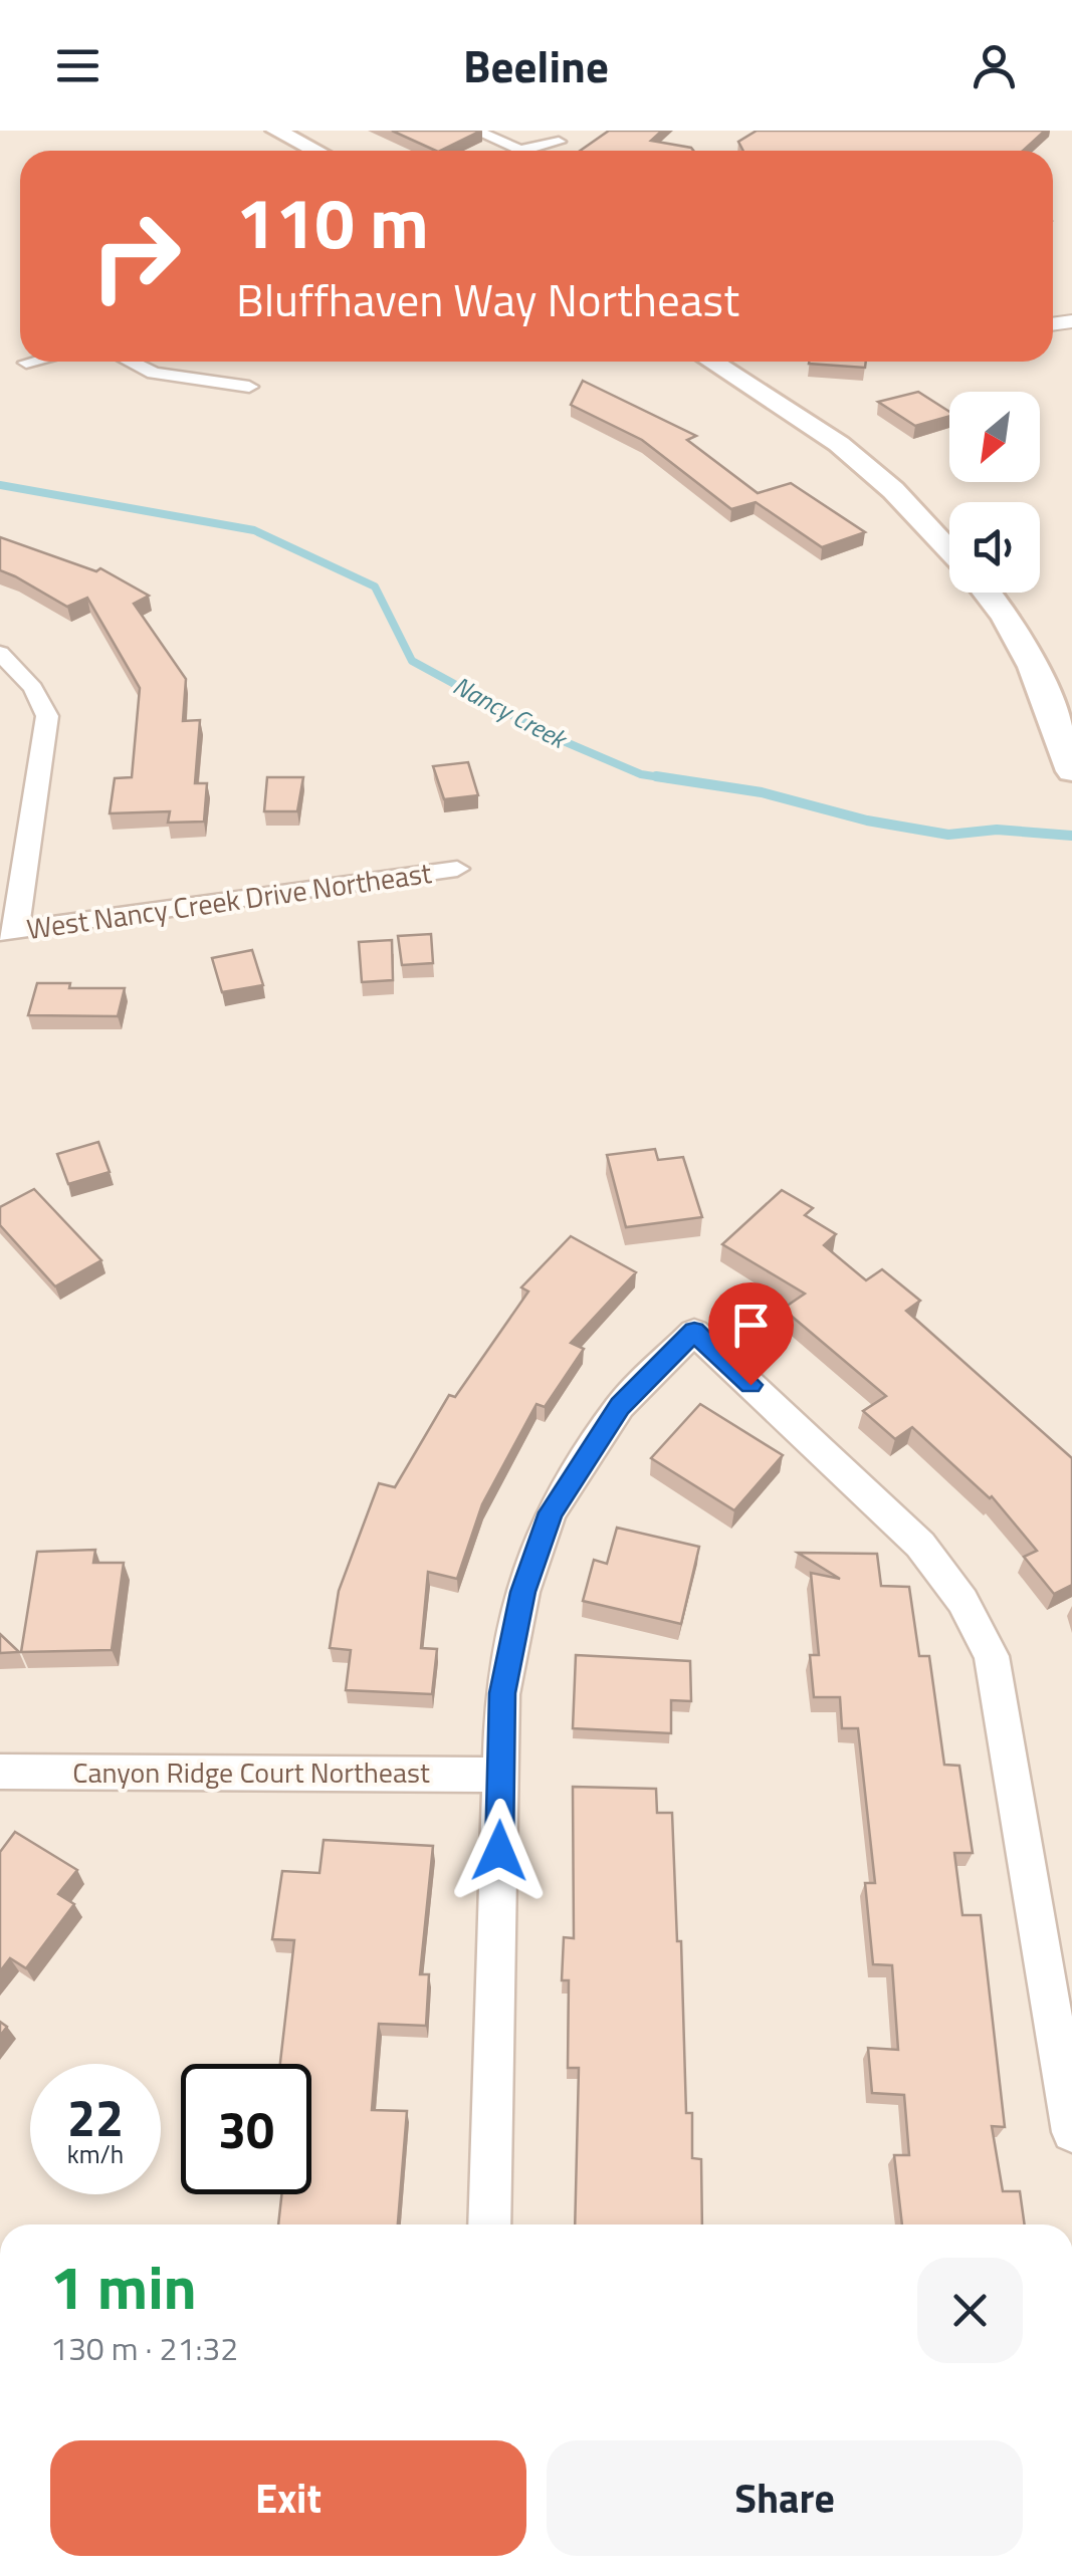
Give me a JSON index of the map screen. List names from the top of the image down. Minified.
{"streets":{"street":["West Nancy Creek Drive Northeast","Canyon Ridge Court Northeast"]},"water":["Nancy Creek"],"north":"bottom left","page":{"header":"Beeline","turn":["110 m","Bluffhaven Way Northeast"],"speed":"22 km/h","limit":"30","heading":["1 min","130 m · 21:32"],"buttons":["Exit","Share"]}}
